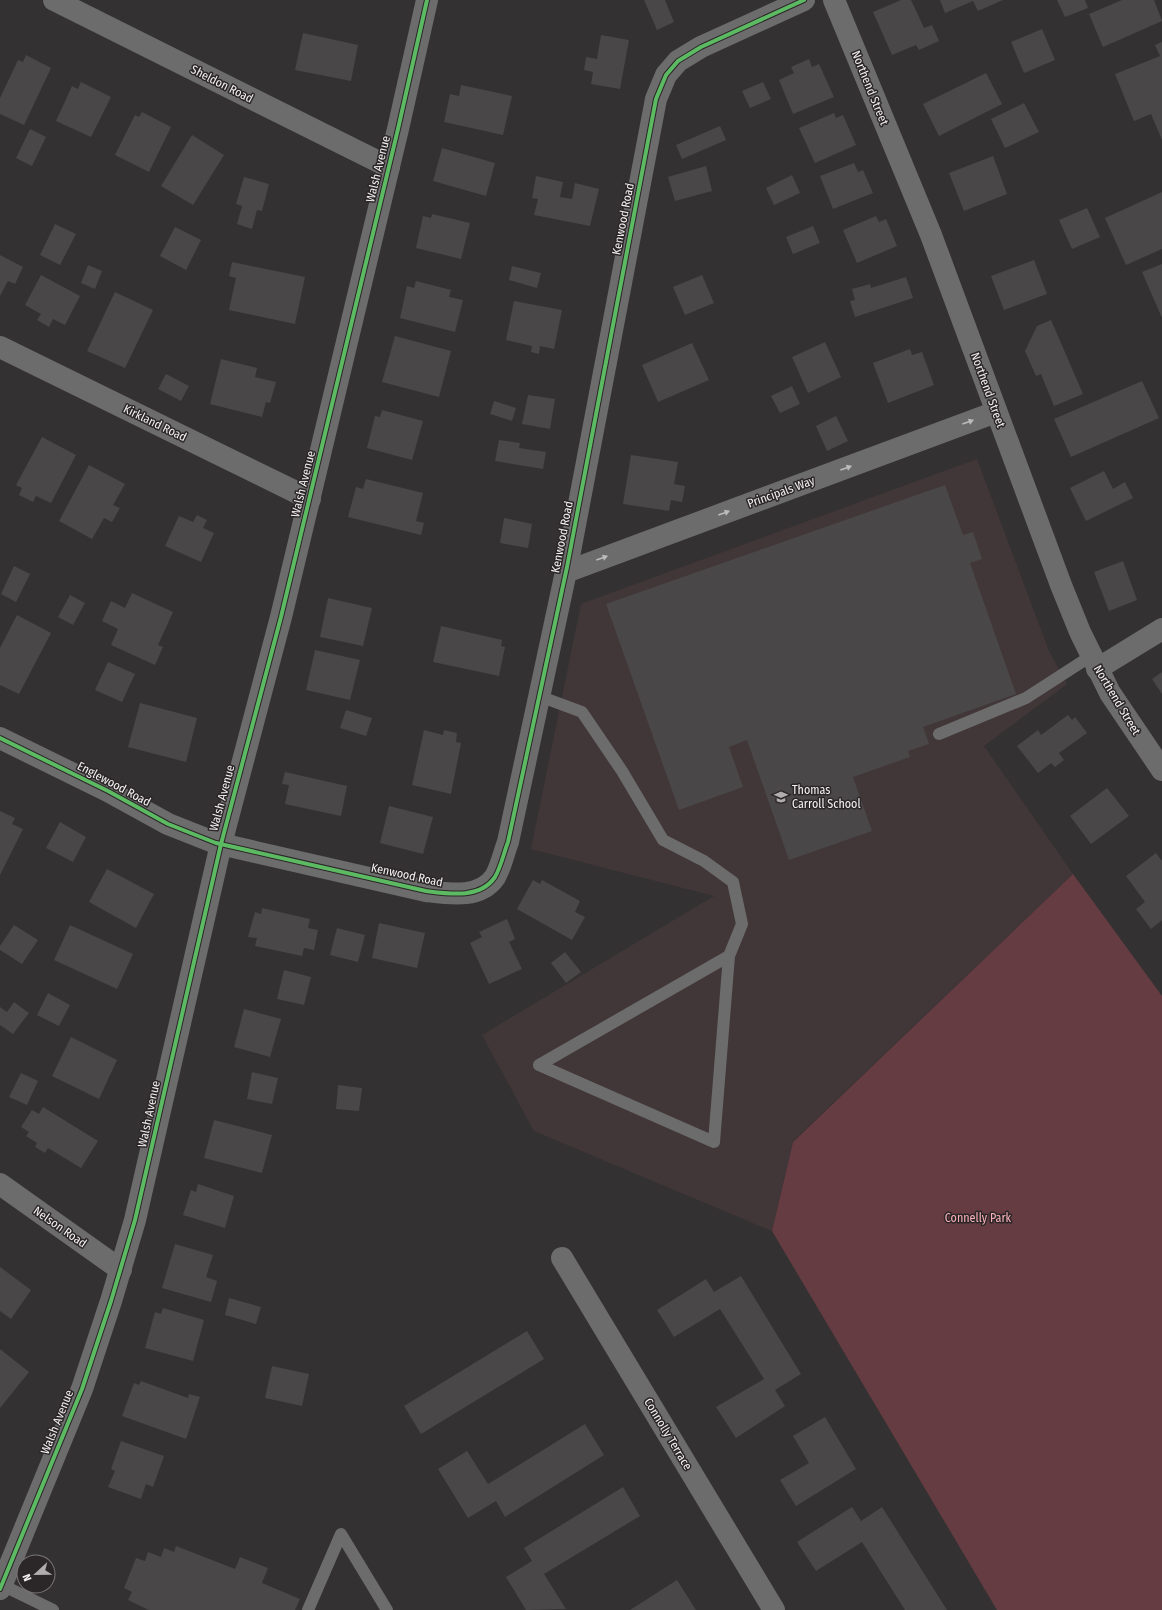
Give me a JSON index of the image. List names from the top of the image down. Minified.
{"streets":{"street":["Sheldon Road","Northend Street","Walsh Avenue","Kenwood Road","Kirkland Road","Principals Way","Englewood Road","Nelson Road","Connolly Terrace"]},"crossings":[["Sheldon Road","Walsh Avenue"],["Northend Street","Principals Way"],["Walsh Avenue","Kenwood Road"],["Walsh Avenue","Kirkland Road"],["Walsh Avenue","Englewood Road"],["Walsh Avenue","Nelson Road"],["Kenwood Road","Principals Way"],["Kenwood Road","Englewood Road"]],"one_way":["Principals Way"],"parks":["Connelly Park"],"places":{"school or university":["Thomas Carroll School"]},"north":"left"}
